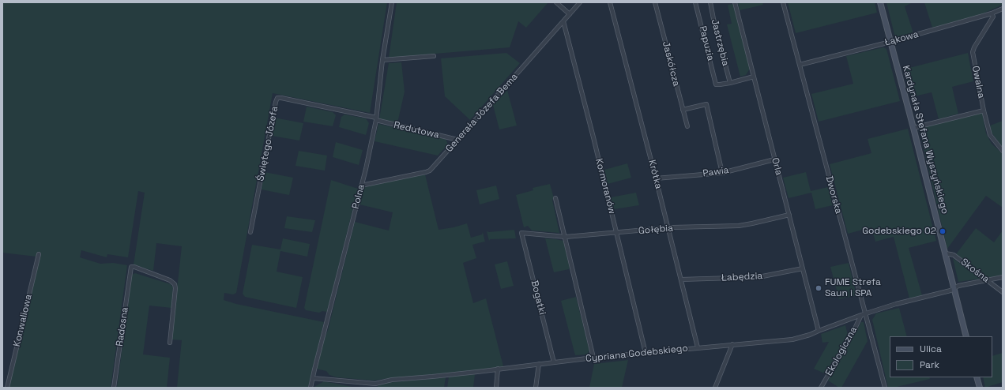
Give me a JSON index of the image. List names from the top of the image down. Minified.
{"streets":{"main road":["Kardynała Stefana Wyszyńskiego"],"street":["Łąkowa","Jastrzębia","Papuzia","Jaskółcza","Owalna","Generała Józefa Bema","Redutowa","Świętego Józefa","Orla","Pawia","Krótka","Kormoranów","Dworska","Polna","Gołębia","Skośna","Łabędzia","Bogatki","Konwaliowa","Radosna","Ekologiczna","Cypriana Godebskiego"]},"crossings":[["Łąkowa","Owalna"],["Łąkowa","Kardynała Stefana Wyszyńskiego"],["Łąkowa","Dworska"],["Jastrzębia","Papuzia"],["Generała Józefa Bema","Redutowa"],["Generała Józefa Bema","Kormoranów"],["Generała Józefa Bema","Polna"],["Redutowa","Świętego Józefa"],["Redutowa","Polna"],["Kardynała Stefana Wyszyńskiego","Skośna"],["Kardynała Stefana Wyszyńskiego","Cypriana Godebskiego"],["Świętego Józefa","Polna"],["Orla","Pawia"],["Orla","Gołębia"],["Orla","Łabędzia"],["Orla","Cypriana Godebskiego"],["Pawia","Krótka"],["Krótka","Gołębia"],["Krótka","Łabędzia"],["Krótka","Cypriana Godebskiego"],["Kormoranów","Gołębia"],["Kormoranów","Cypriana Godebskiego"],["Dworska","Cypriana Godebskiego"],["Polna","Cypriana Godebskiego"],["Gołębia","Bogatki"],["Skośna","Cypriana Godebskiego"],["Bogatki","Cypriana Godebskiego"],["Ekologiczna","Cypriana Godebskiego"]],"places":["Godebskiego 02","FUME Strefa Saun i SPA"],"legend":["Ulica","Park"]}
